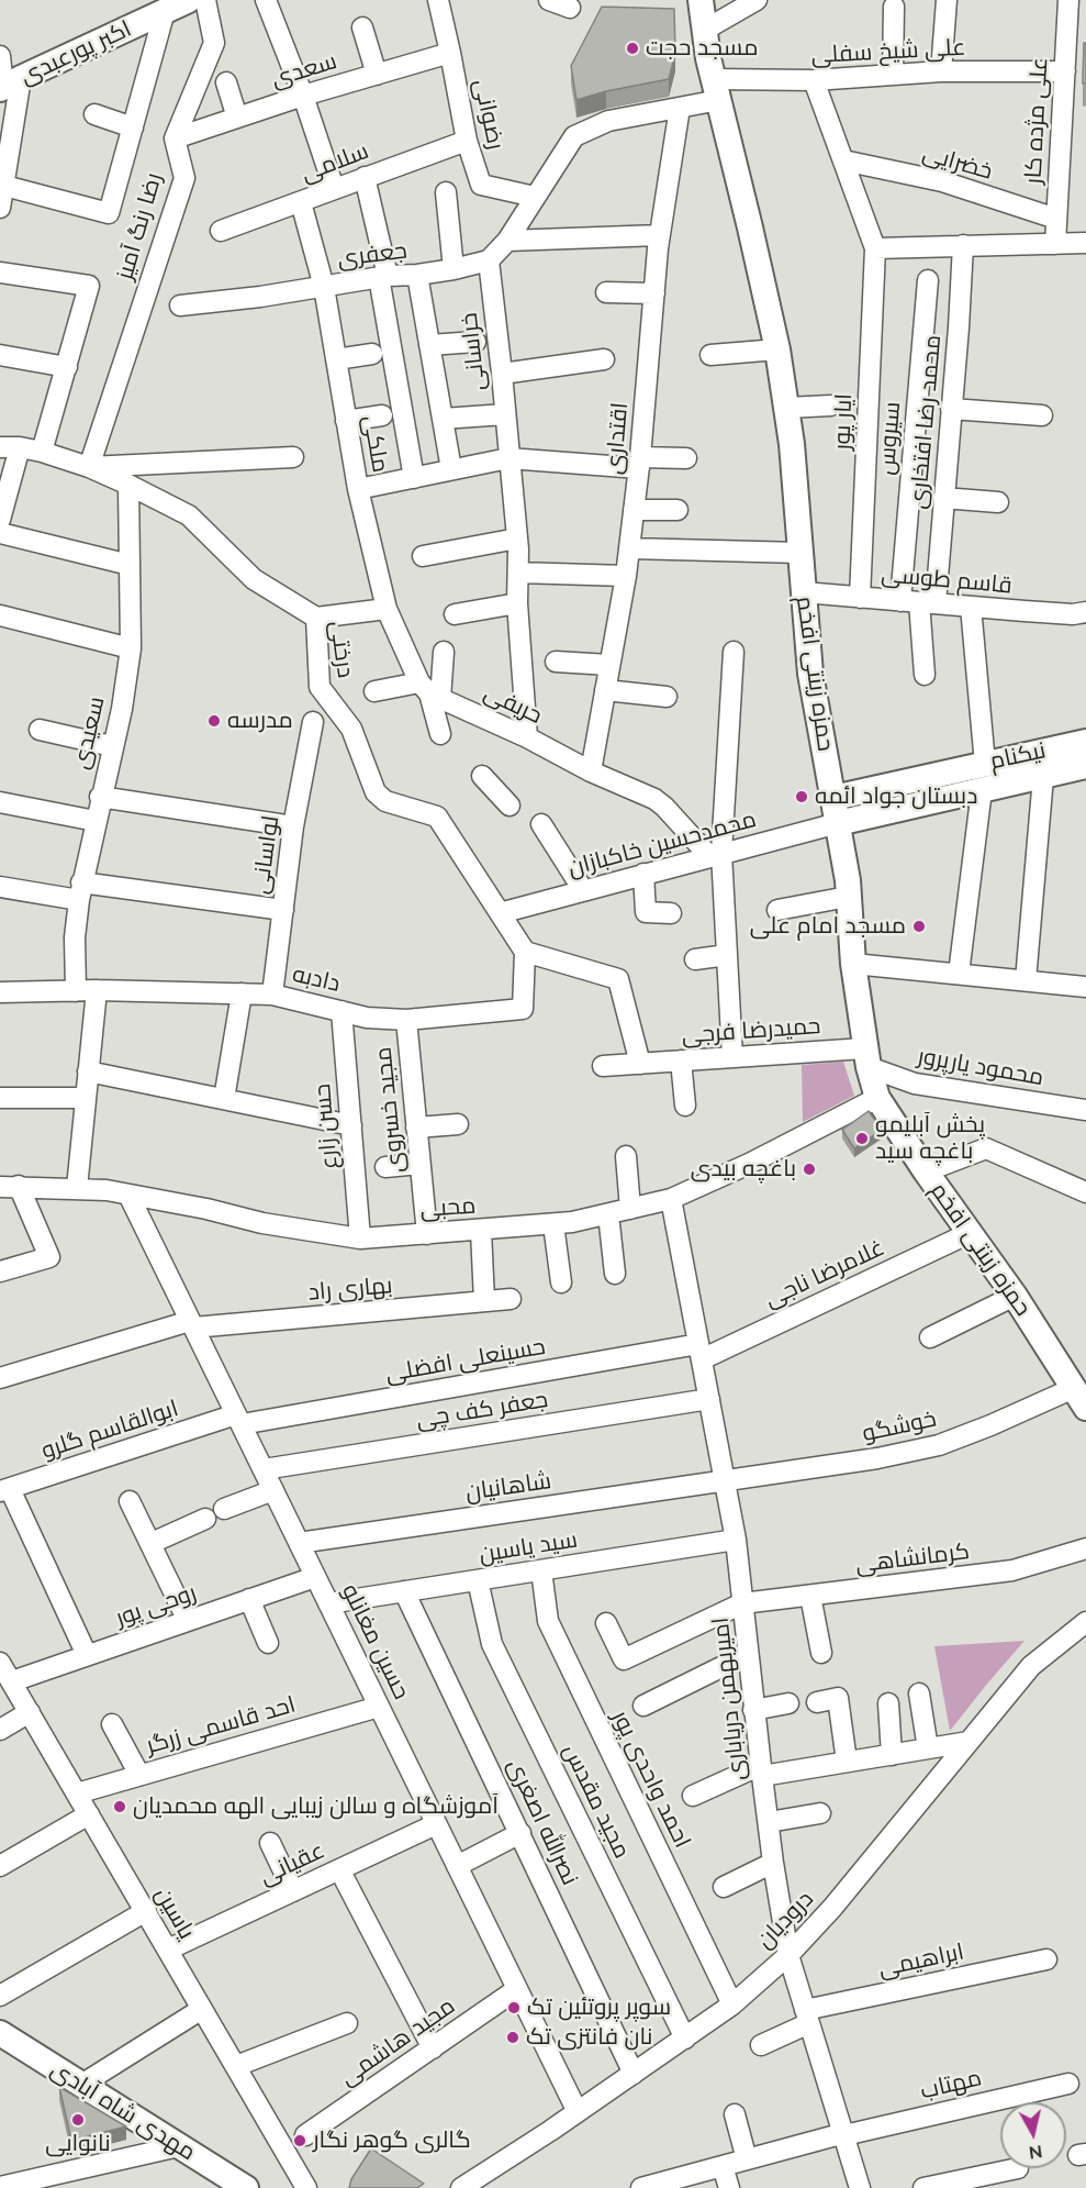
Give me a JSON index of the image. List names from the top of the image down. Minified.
{"streets":{"main road":["اکبر پورعبدی","حمزه زینتی افخم","نیکنام","مهدی شاه آبادی"],"street":["علی شیخ سفلی","سعدی","رضوانی","علی مژده کار","سلامی","خضرایی","رضا رنگ آمیز","جعفری","خراسانی","ایار پور","محمد رضا افتخاری","اقتداری","سیروس","ملکی","قاسم طوسی","درختی","حریفی","سعیدی","محمدحسین خاکبازان","لواسانی","دادبه","حمیدرضا فرجی","محمود یارپرور","مجید خسروی","حسن زارع","محبی","غلامرضا ناجی","بهاری راد","حسینعلی افضلی","جعفر کف چی","خوشگو","ابوالقاسم گلرو","شاهانیان","سید یاسین","کرمانشاهی","روحی پور","حسین مغانلو","امیربهمن دریاباری","احد قاسمی زرگر","احمد واحدی پور","مجید مقدس","نصرالله اصغری","عقیانی","یاسین","درودیان","ابراهیمی","مجید هاشمی","مهتاب"]},"crossings":[["علی شیخ سفلی","علی مژده کار"],["علی شیخ سفلی","حمزه زینتی افخم"],["سعدی","رضوانی"],["سعدی","رضا رنگ آمیز"],["رضوانی","سلامی"],["علی مژده کار","خضرایی"],["سلامی","ملکی"],["رضا رنگ آمیز","درختی"],["جعفری","خراسانی"],["جعفری","ملکی"],["خراسانی","حریفی"],["ایار پور","قاسم طوسی"],["محمد رضا افتخاری","سیروس"],["محمد رضا افتخاری","قاسم طوسی"],["اقتداری","حریفی"],["سیروس","قاسم طوسی"],["قاسم طوسی","حمزه زینتی افخم"],["درختی","سعیدی"],["درختی","محمدحسین خاکبازان"],["درختی","دادبه"],["حمزه زینتی افخم","نیکنام"],["حمزه زینتی افخم","محمدحسین خاکبازان"],["حمزه زینتی افخم","حمیدرضا فرجی"],["حمزه زینتی افخم","محمود یارپرور"],["حمزه زینتی افخم","محبی"],["حمزه زینتی افخم","غلامرضا ناجی"],["حمزه زینتی افخم","خوشگو"],["حریفی","محمدحسین خاکبازان"],["سعیدی","دادبه"],["نیکنام","محمدحسین خاکبازان"],["لواسانی","دادبه"],["دادبه","مجید خسروی"],["دادبه","حسن زارع"],["حمیدرضا فرجی","محمود یارپرور"],["مجید خسروی","محبی"],["حسن زارع","محبی"],["محبی","حسین مغانلو"],["محبی","امیربهمن دریاباری"],["غلامرضا ناجی","حسینعلی افضلی"],["غلامرضا ناجی","امیربهمن دریاباری"],["بهاری راد","حسین مغانلو"],["حسینعلی افضلی","ابوالقاسم گلرو"],["حسینعلی افضلی","حسین مغانلو"],["حسینعلی افضلی","امیربهمن دریاباری"],["جعفر کف چی","حسین مغانلو"],["جعفر کف چی","امیربهمن دریاباری"],["خوشگو","شاهانیان"],["خوشگو","امیربهمن دریاباری"],["ابوالقاسم گلرو","حسین مغانلو"],["شاهانیان","حسین مغانلو"],["شاهانیان","امیربهمن دریاباری"],["سید یاسین","حسین مغانلو"],["سید یاسین","امیربهمن دریاباری"],["سید یاسین","احمد واحدی پور"],["سید یاسین","مجید مقدس"],["سید یاسین","نصرالله اصغری"],["کرمانشاهی","امیربهمن دریاباری"],["روحی پور","حسین مغانلو"],["روحی پور","یاسین"],["حسین مغانلو","احد قاسمی زرگر"],["حسین مغانلو","عقیانی"],["حسین مغانلو","درودیان"],["حسین مغانلو","مجید هاشمی"],["امیربهمن دریاباری","درودیان"],["امیربهمن دریاباری","ابراهیمی"],["امیربهمن دریاباری","مهتاب"],["احد قاسمی زرگر","یاسین"],["احمد واحدی پور","درودیان"],["مجید مقدس","درودیان"],["نصرالله اصغری","درودیان"],["عقیانی","یاسین"]],"places":["مسجد حجت","مدرسه","دبستان جواد ائمه","مسجد امام علی","پخش آبلیمو باغچه سید","باغچه بیدی","آموزشگاه و سالن زیبایی الهه محمدیان","سوپر پروتئین تک","نان فانتزی تک","نانوایی","گالری گوهر نگار"],"north":"bottom"}
